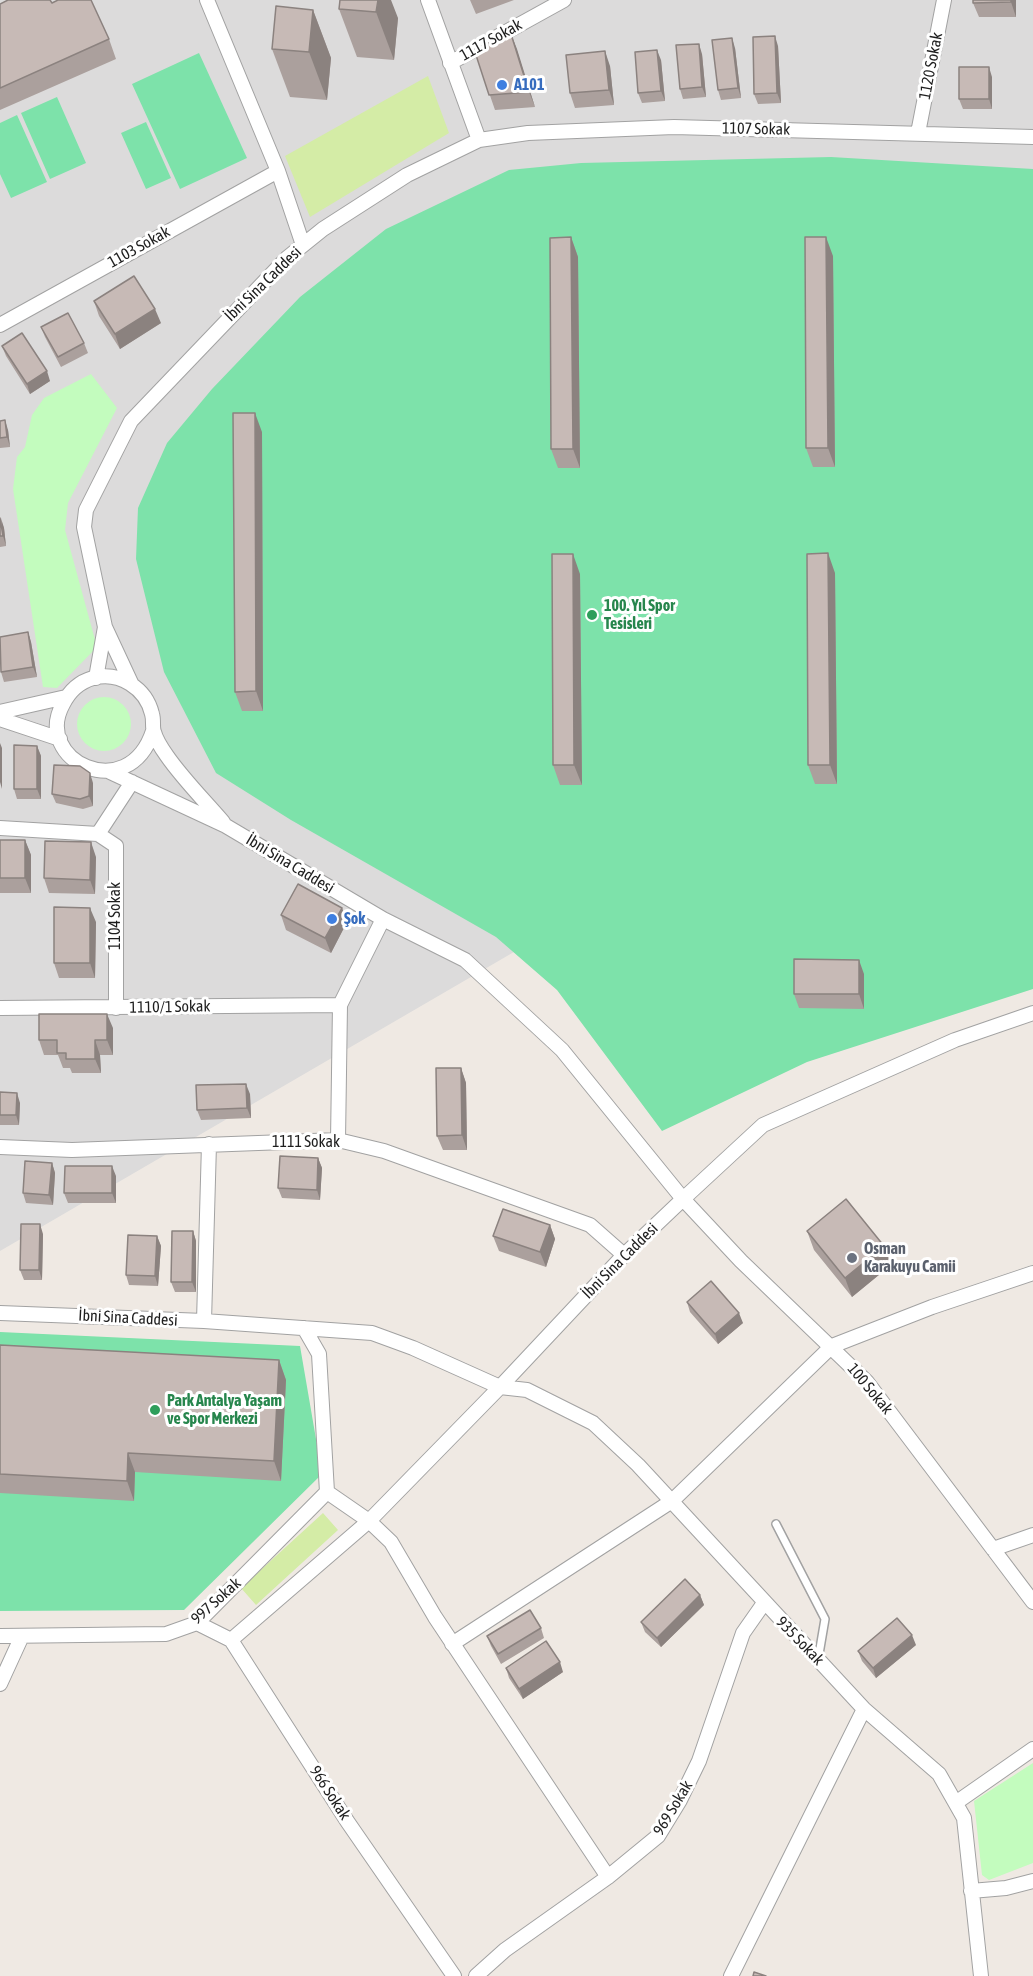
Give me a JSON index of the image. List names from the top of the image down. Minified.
{"streets":{"street":["1117 Sokak","1120 Sokak","1107 Sokak","1103 Sokak","İbni Sina Caddesi","1104 Sokak","1110/1 Sokak","1111 Sokak","100 Sokak","997 Sokak","935 Sokak","966 Sokak","969 Sokak"]},"crossings":[["1120 Sokak","1107 Sokak"],["1107 Sokak","İbni Sina Caddesi"],["İbni Sina Caddesi","1111 Sokak"],["İbni Sina Caddesi","100 Sokak"],["İbni Sina Caddesi","935 Sokak"],["1104 Sokak","1110/1 Sokak"],["935 Sokak","969 Sokak"]],"places":["A101","100. Yıl Spor Tesisleri","Şok","Osman Karakuyu Camii","Park Antalya Yaşam ve Spor Merkezi"]}
